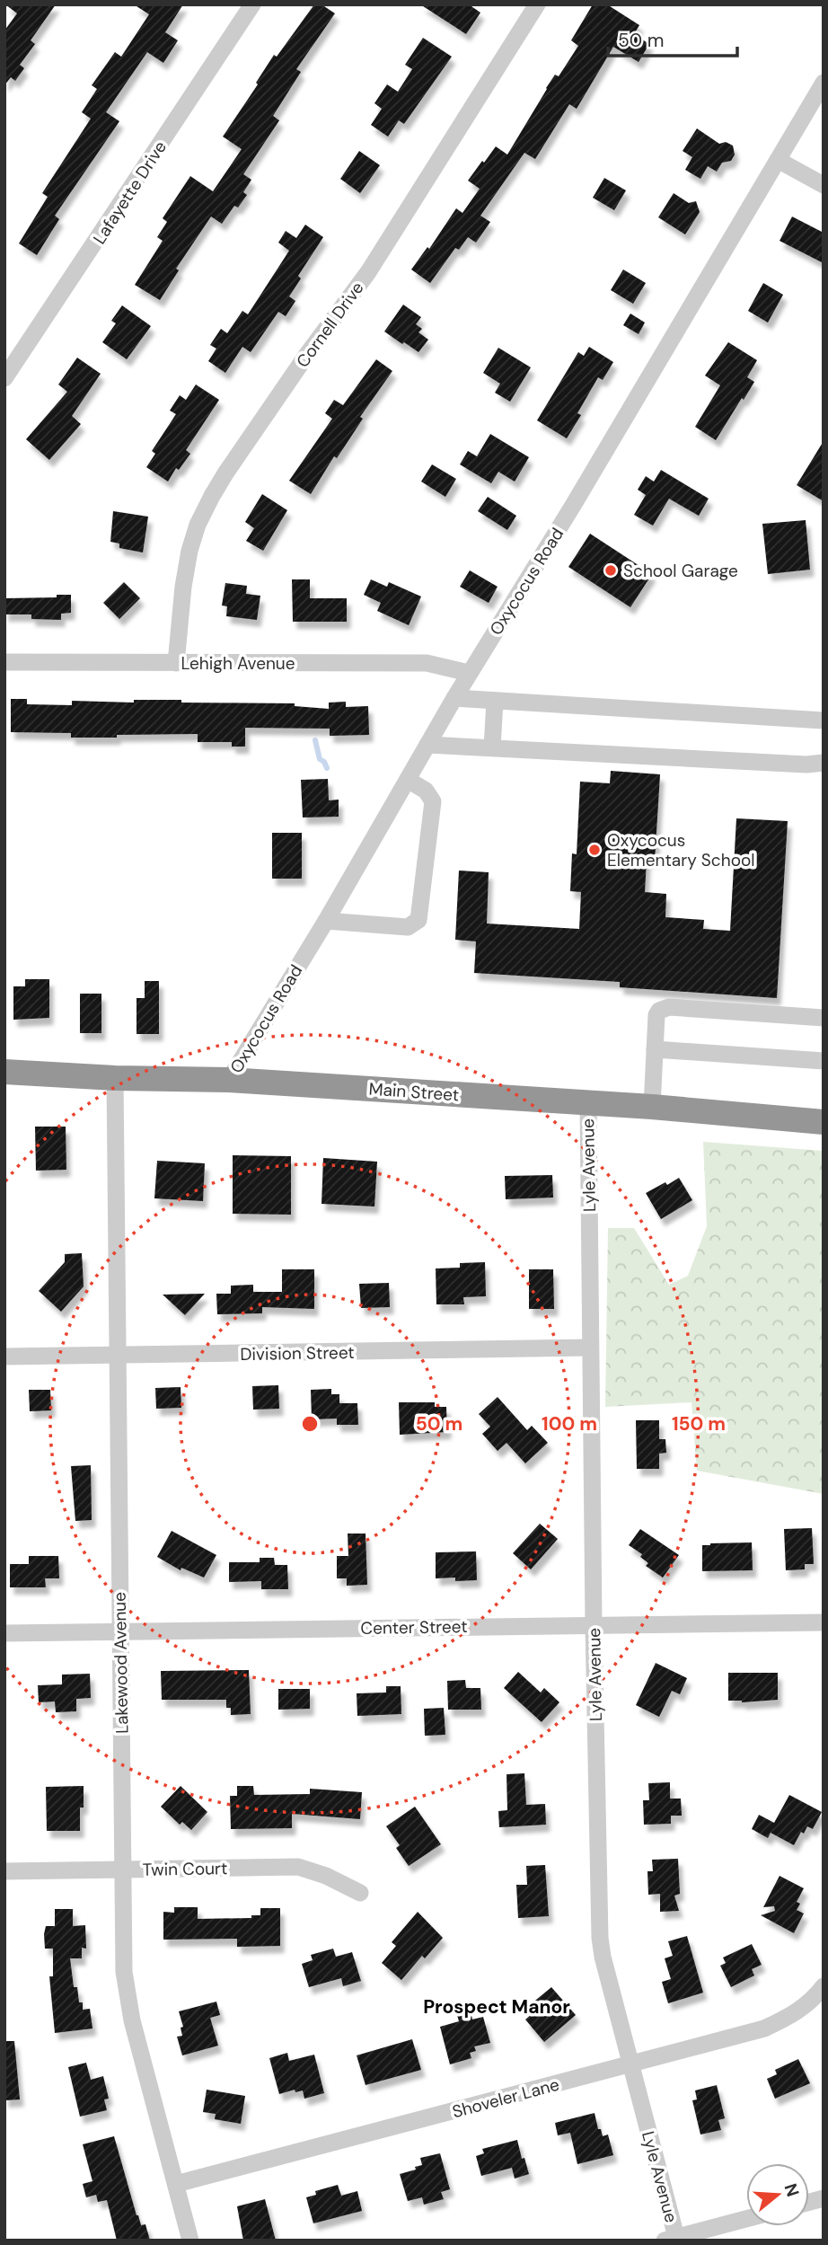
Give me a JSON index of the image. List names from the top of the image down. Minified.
{"streets":{"highway":["Main Street"],"street":["Lafayette Drive","Cornell Drive","Oxycocus Road","Lehigh Avenue","Lyle Avenue","Division Street","Center Street","Lakewood Avenue","Twin Court","Shoveler Lane"]},"crossings":[["Cornell Drive","Lehigh Avenue"],["Oxycocus Road","Lehigh Avenue"],["Oxycocus Road","Main Street"],["Main Street","Lyle Avenue"],["Main Street","Lakewood Avenue"],["Lyle Avenue","Division Street"],["Lyle Avenue","Center Street"],["Lyle Avenue","Shoveler Lane"],["Division Street","Lakewood Avenue"],["Center Street","Lakewood Avenue"],["Lakewood Avenue","Twin Court"],["Lakewood Avenue","Shoveler Lane"]],"districts":["Prospect Manor"],"places":["School Garage","Oxycocus Elementary School"],"scale_bar":"50 m","north":"right","rings":["50 m","100 m","150 m"]}
